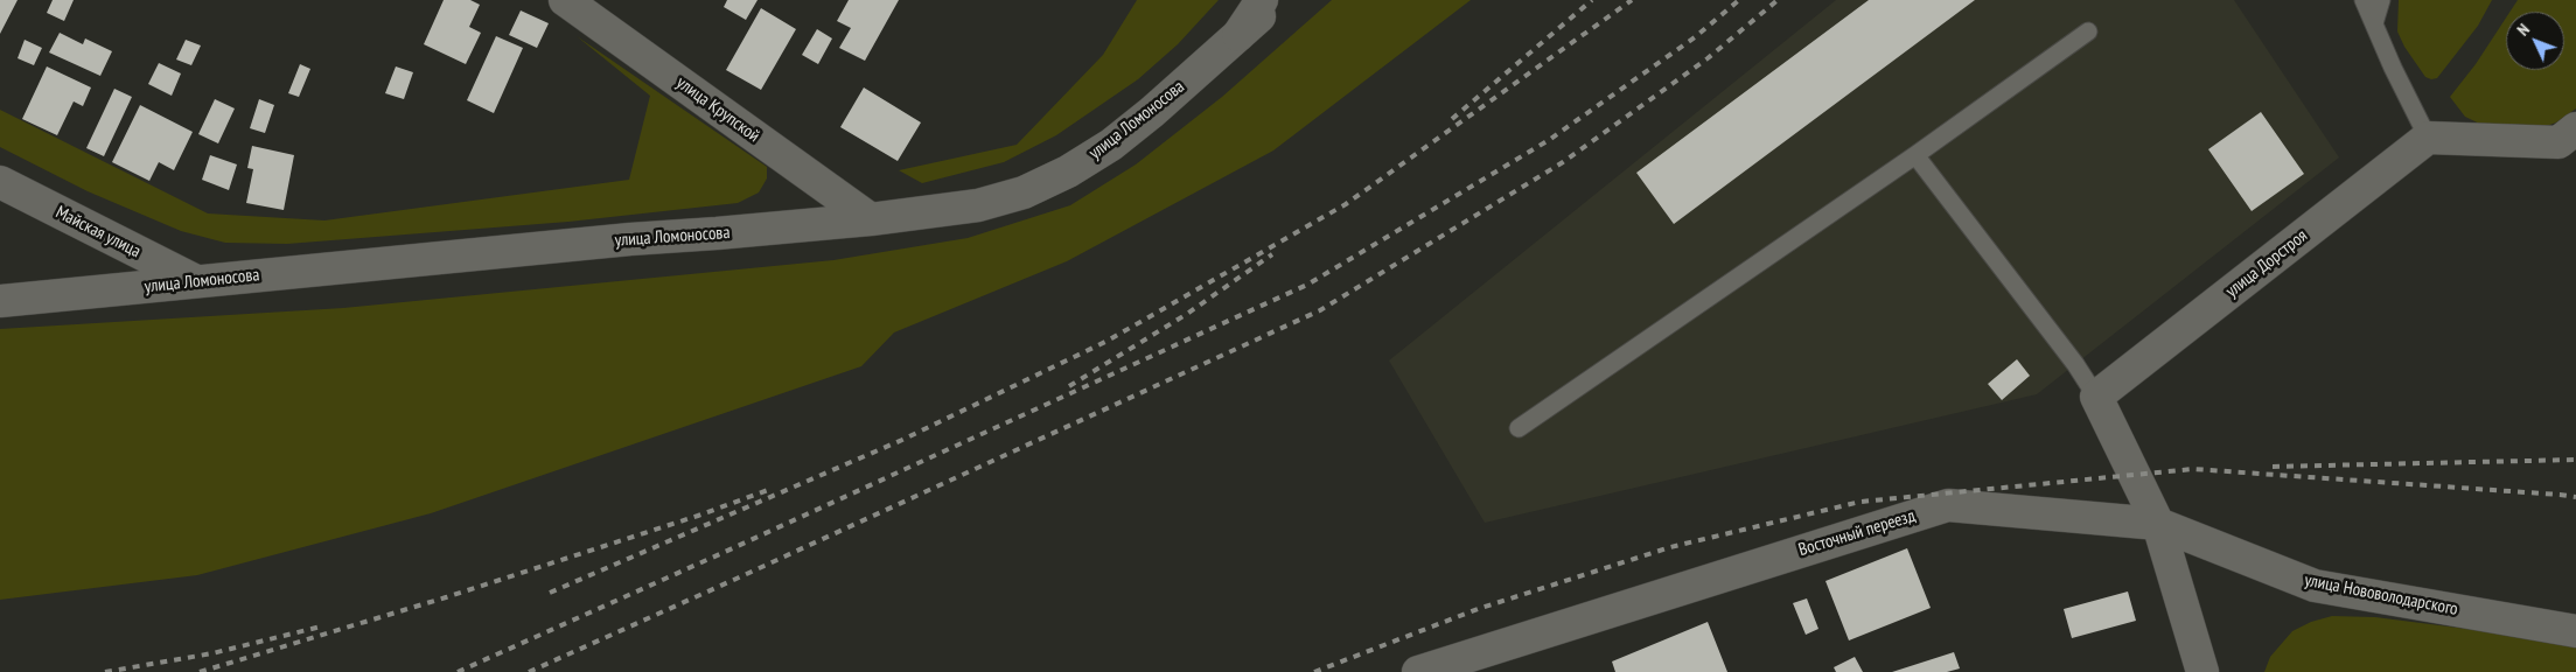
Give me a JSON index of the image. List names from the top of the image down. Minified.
{"streets":{"street":["улица Крупской","улица Ломоносова","Майская улица","улица Дорстроя","Восточный переезд","улица Нововолодарского"]},"crossings":[["улица Крупской","улица Ломоносова"],["улица Ломоносова","Майская улица"],["Восточный переезд","улица Нововолодарского"]],"north":"top left"}
